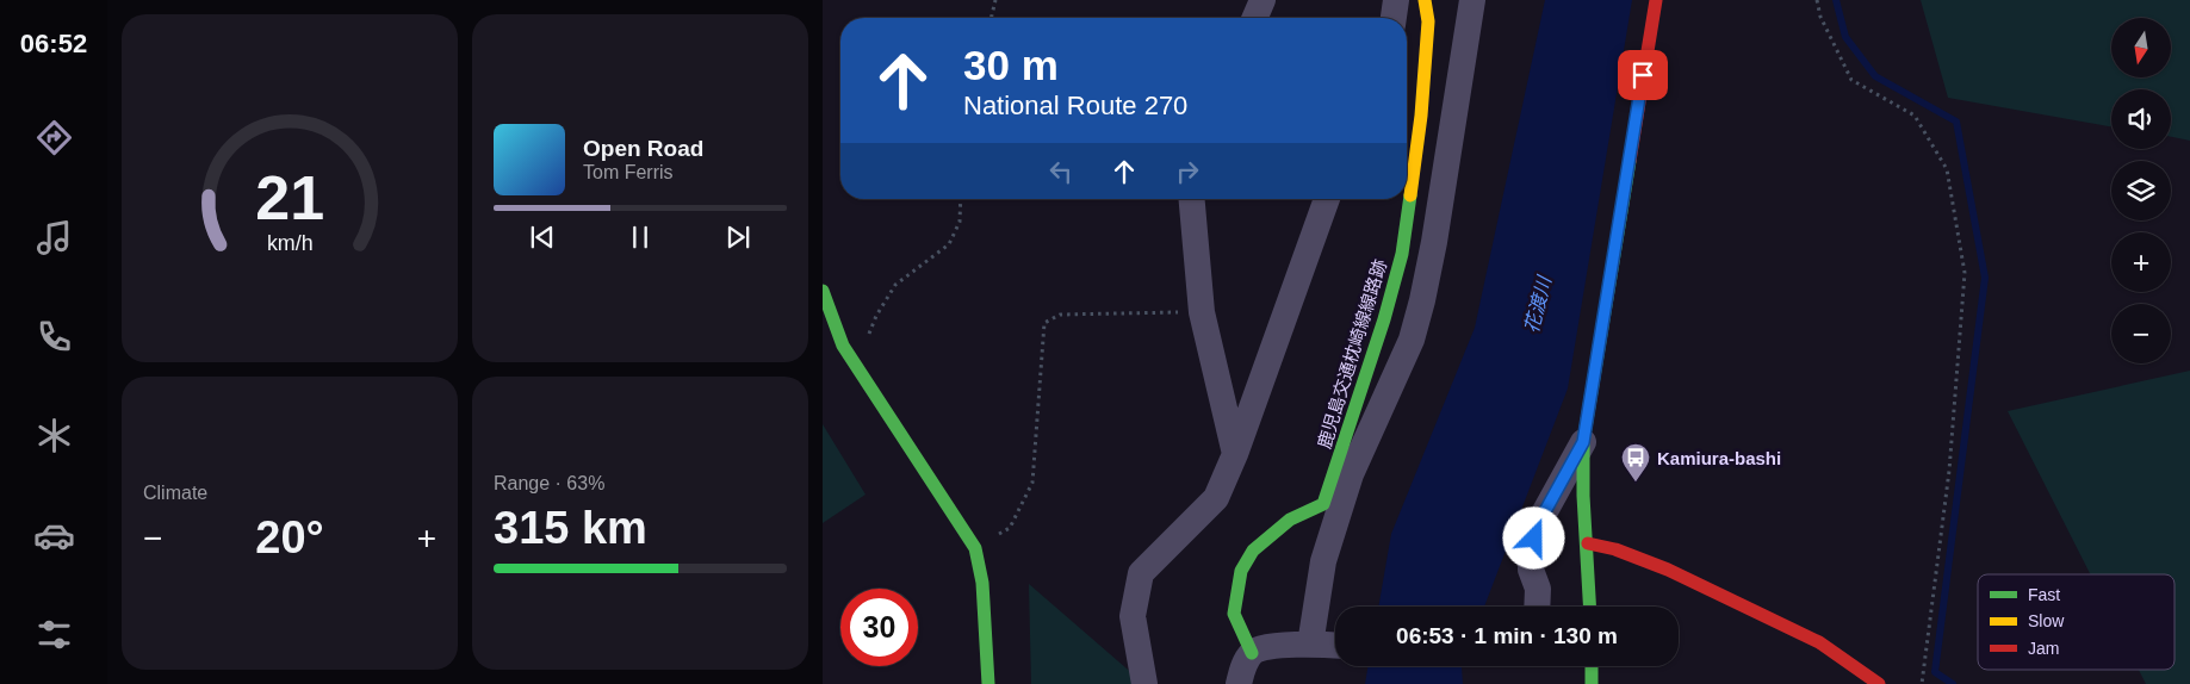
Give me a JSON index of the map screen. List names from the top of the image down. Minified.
{"streets":{"main road":["鹿児島交通枕崎線線路跡"]},"water":["花渡川"],"places":{"bus stop":["Kamiura-bashi"]},"legend":["Fast","Slow","Jam"],"north":"bottom","page":{"tabs":"06:52","map_buttons":["+","−"],"turn":["30 m","National Route 270"],"song":["Open Road","Tom Ferris"],"tile":["Climate",["Range · 63%","315 km"]],"heat":["−","20°","+"],"limit":"30","trip":"06:53 · 1 min · 130 m","gauge":["21","km/h"]}}
